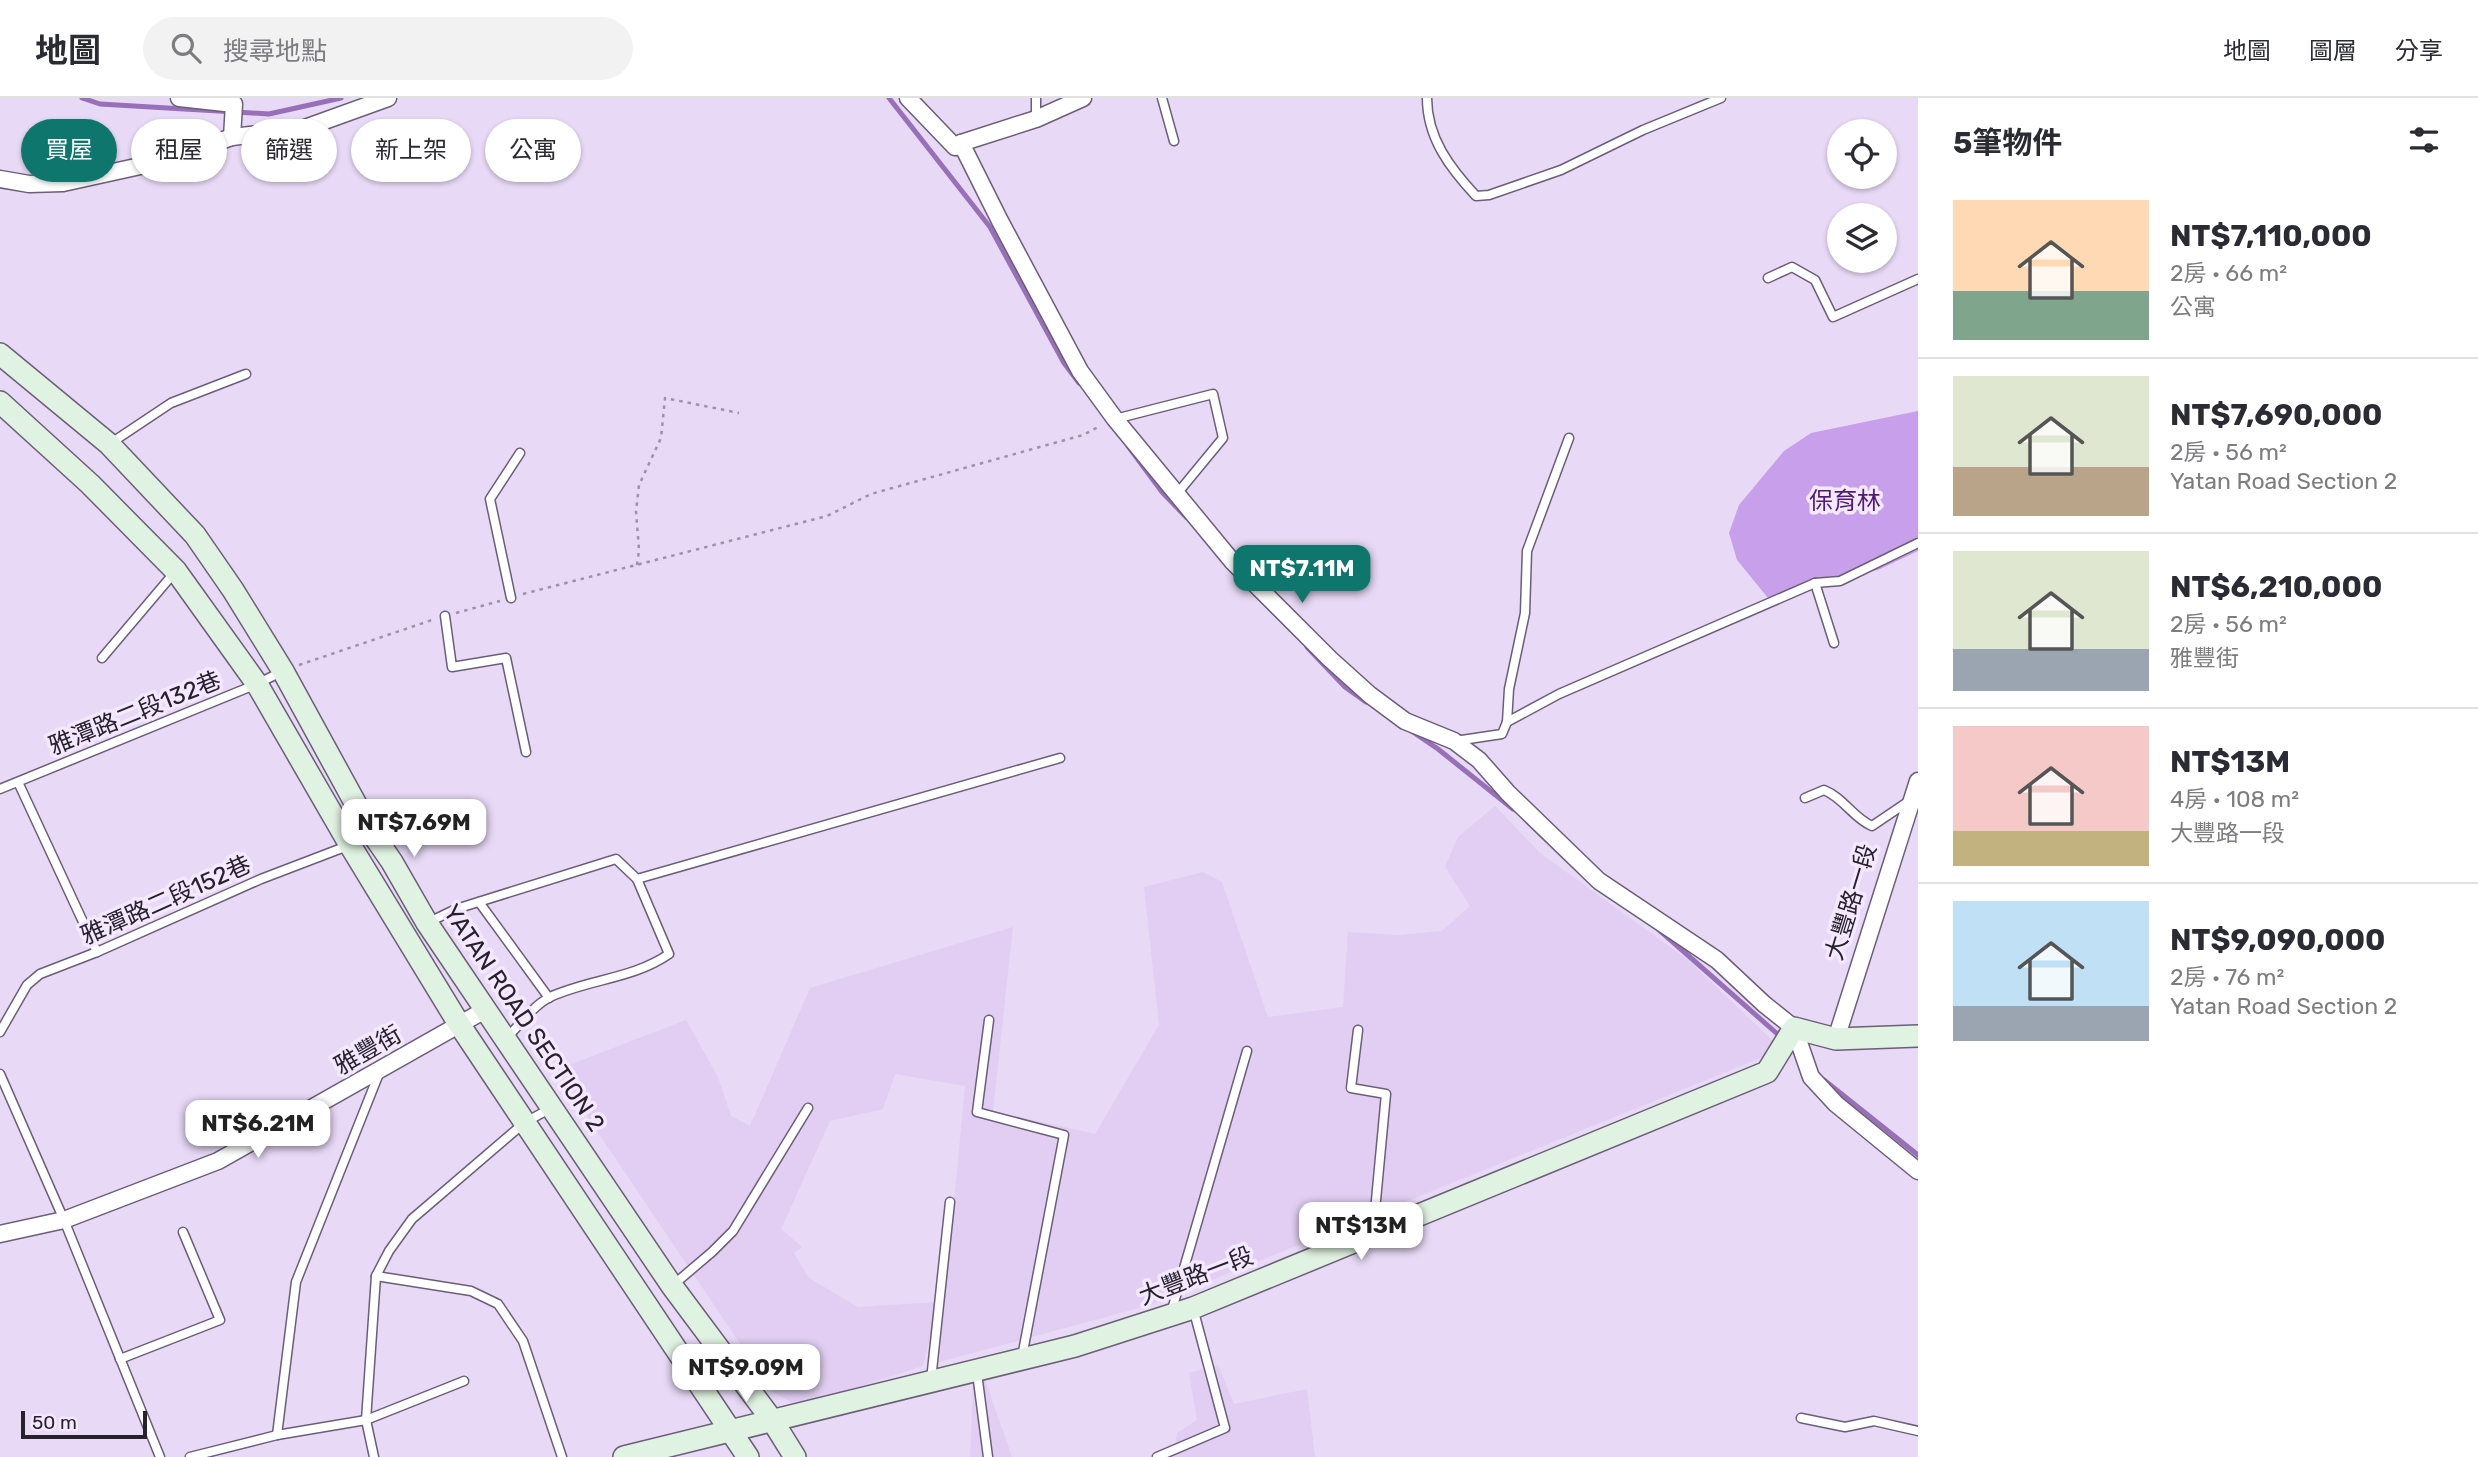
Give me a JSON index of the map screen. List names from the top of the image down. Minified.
{"streets":{"street":["大豐路一段","YATAN ROAD SECTION 2","雅豐街"],"lane":["雅潭路二段132巷","雅潭路二段152巷"]},"crossings":[["雅潭路二段132巷","YATAN ROAD SECTION 2"],["雅潭路二段152巷","YATAN ROAD SECTION 2"],["大豐路一段","YATAN ROAD SECTION 2"],["YATAN ROAD SECTION 2","雅豐街"]],"parks":["保育林"],"scale_bar":"50 m","page":{"header":"地圖","search":"搜尋地點","nav":["地圖","圖層","分享"],"heading":"5筆物件","chip":["買屋","租屋","篩選","新上架","公寓"],"list":[{"name":"NT$7,110,000","note":"2房 · 66 m² · 公寓"},{"name":"NT$7,690,000","note":"2房 · 56 m² · Yatan Road Section 2"},{"name":"NT$6,210,000","note":"2房 · 56 m² · 雅豐街"},{"name":"NT$13M","note":"4房 · 108 m² · 大豐路一段"},{"name":"NT$9,090,000","note":"2房 · 76 m² · Yatan Road Section 2"}],"price":["NT$7.11M","NT$7.69M","NT$6.21M","NT$13M","NT$9.09M"],"scale":"50 m"}}
